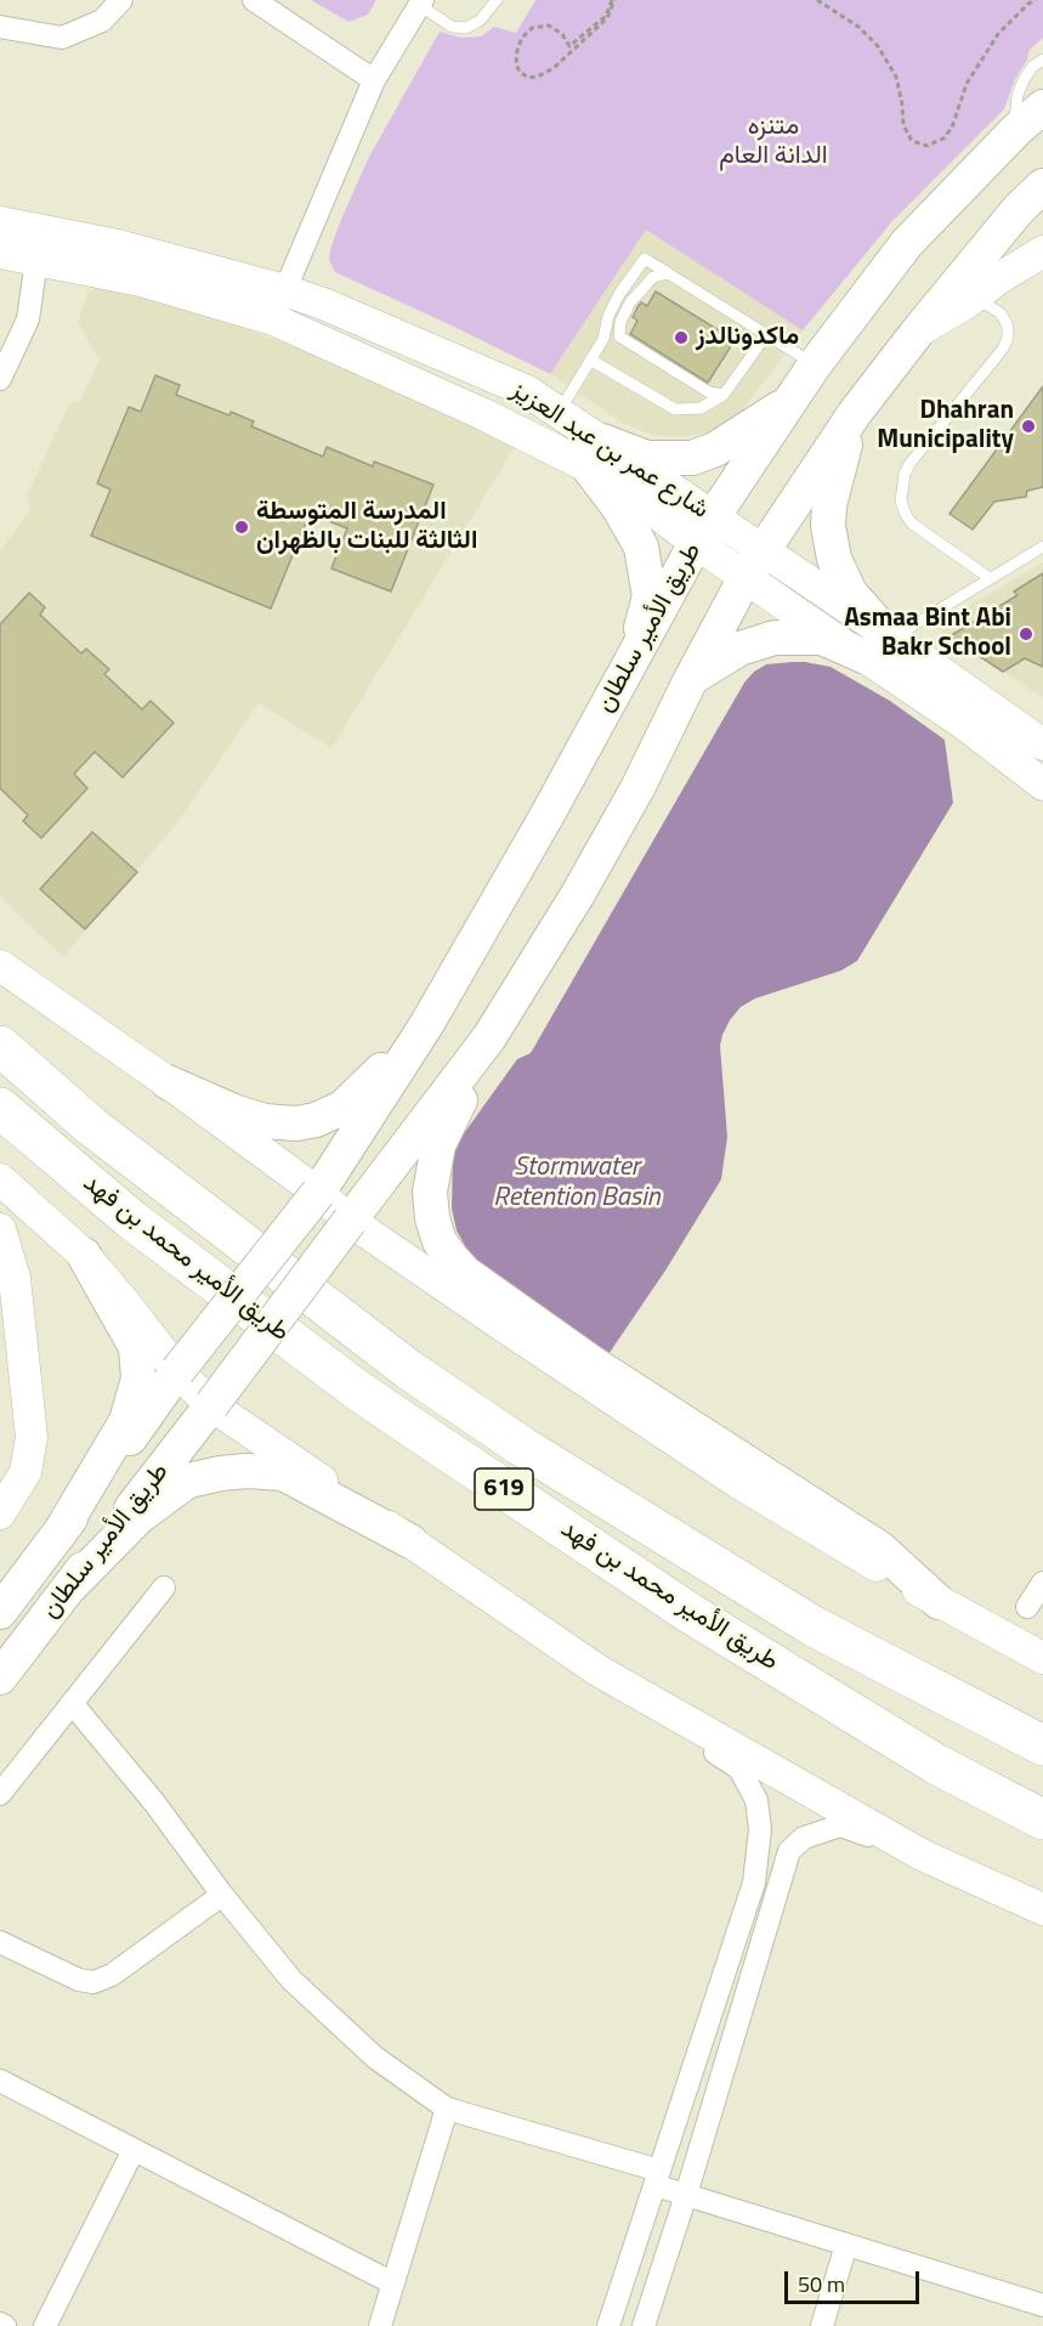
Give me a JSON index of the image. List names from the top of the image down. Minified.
{"streets":{"highway":["طريق الأمير محمد بن فهد","619"],"main road":["شارع عمر بن عبد العزيز","طريق الأمير سلطان"]},"crossings":[["شارع عمر بن عبد العزيز","طريق الأمير سلطان"]],"water":["Stormwater Retention Basin"],"parks":["متنزه الدانة العام"],"places":["ماكدونالدز","Dhahran Municipality","المدرسة المتوسطة الثالثة للبنات بالظهران","Asmaa Bint Abi Bakr School"],"scale_bar":"50 m"}
